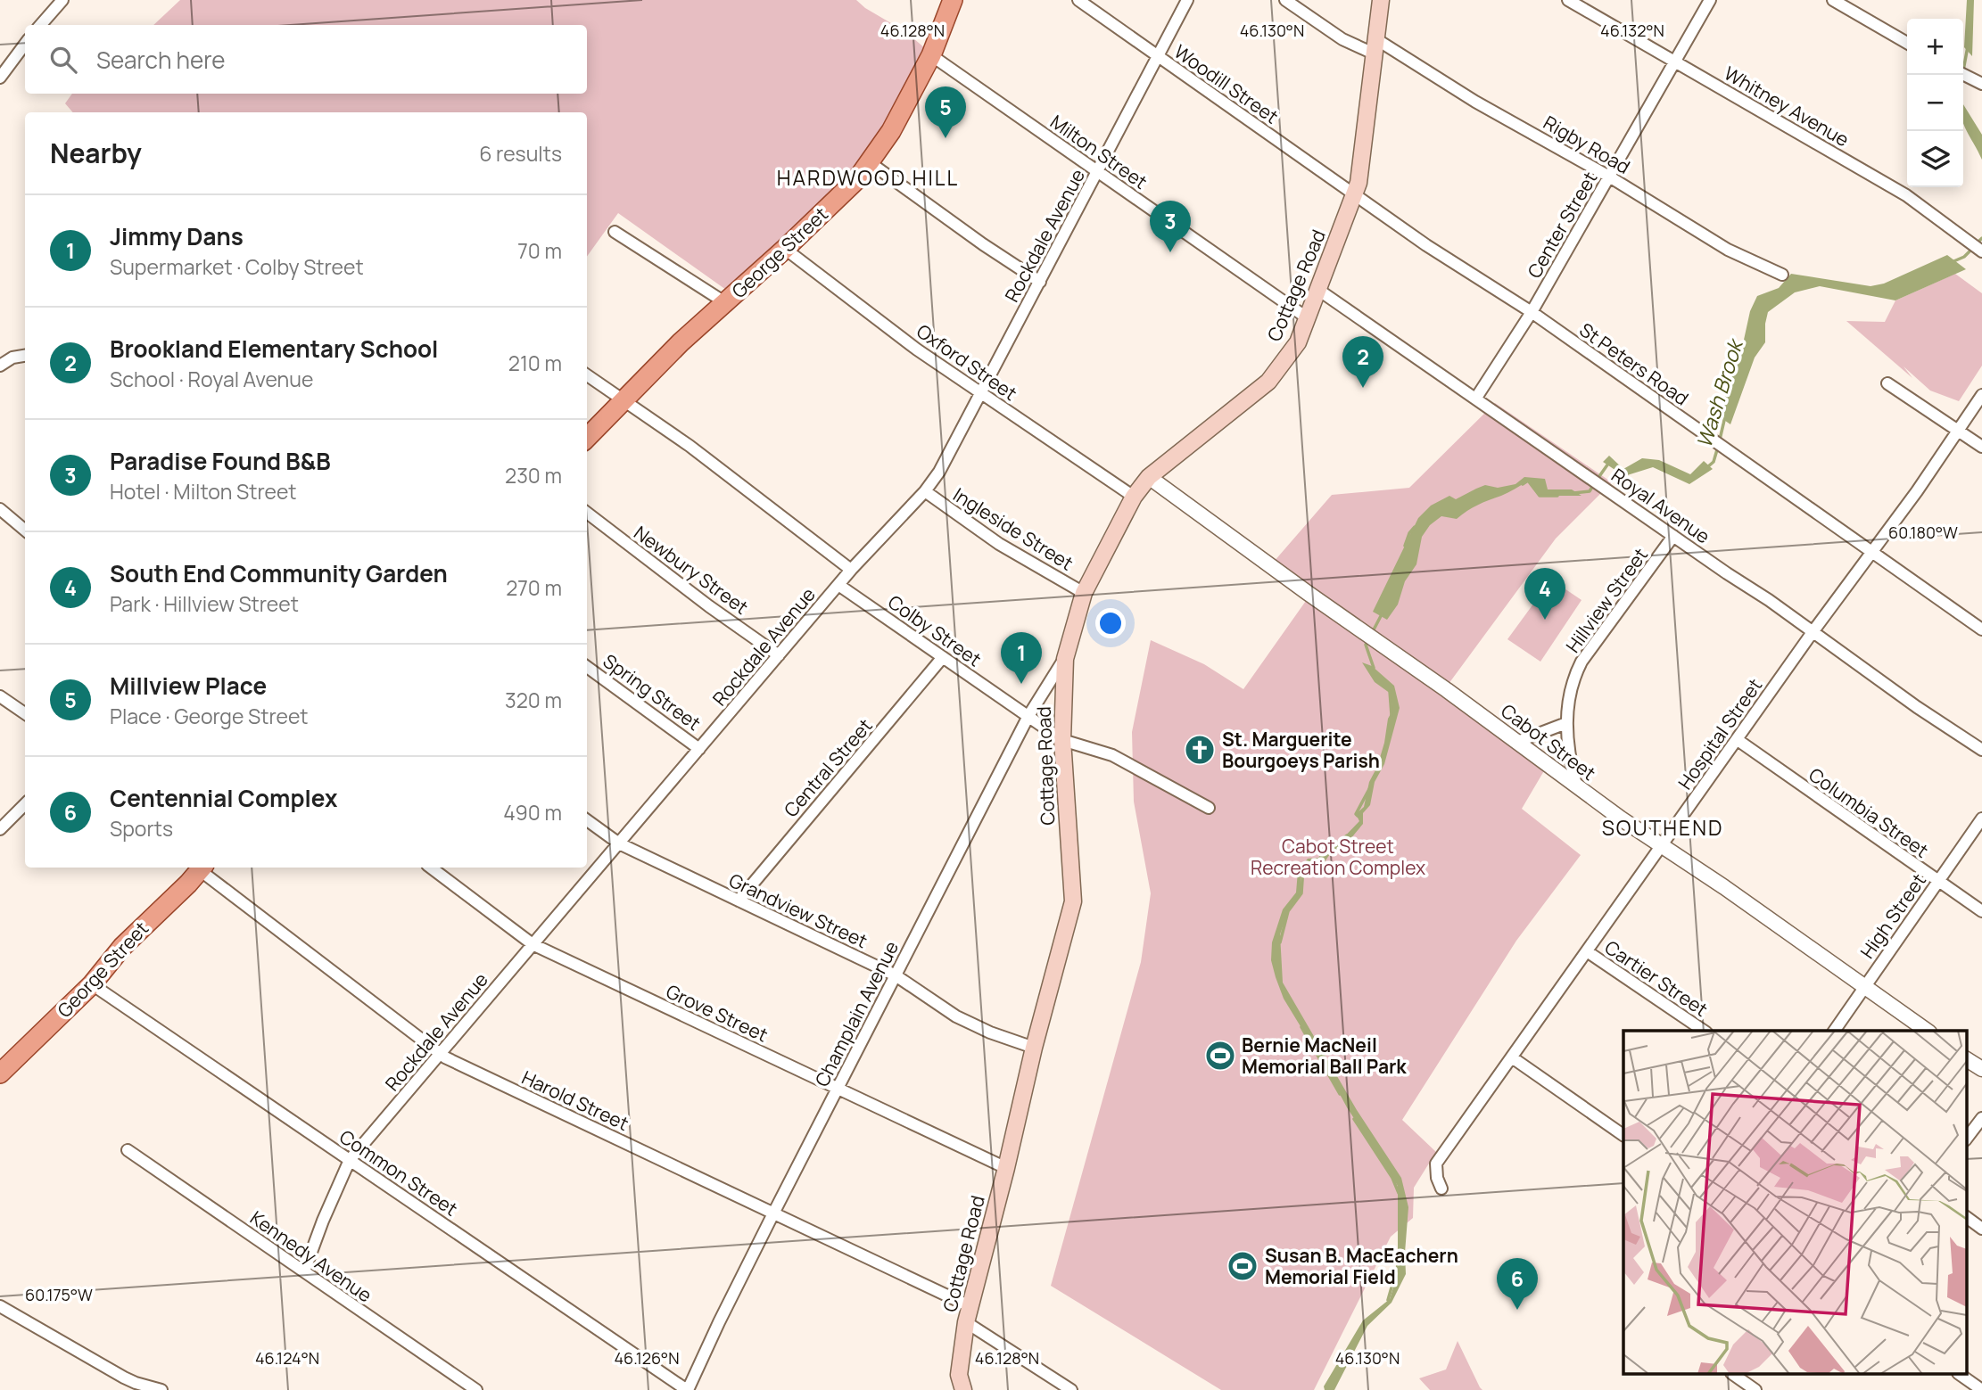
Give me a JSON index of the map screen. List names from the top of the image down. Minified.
{"streets":{"main road":["George Street","Cottage Road"],"street":["Woodill Street","Whitney Avenue","Rigby Road","Milton Street","Center Street","Rockdale Avenue","Oxford Street","St Peters Road","Royal Avenue","Ingleside Street","Newbury Street","Hillview Street","Colby Street","Spring Street","Hospital Street","Cabot Street","Central Street","Columbia Street","Grandview Street","High Street","Cartier Street","Grove Street","Champlain Avenue","Harold Street","Common Street","Kennedy Avenue"]},"crossings":[["Woodill Street","Rockdale Avenue"],["Woodill Street","Cottage Road"],["Woodill Street","St Peters Road"],["Whitney Avenue","Center Street"],["Rigby Road","Center Street"],["Rigby Road","Cottage Road"],["Milton Street","Rockdale Avenue"],["Milton Street","George Street"],["Milton Street","Cottage Road"],["Center Street","St Peters Road"],["Center Street","Royal Avenue"],["Rockdale Avenue","Oxford Street"],["Rockdale Avenue","Ingleside Street"],["Rockdale Avenue","Newbury Street"],["Rockdale Avenue","Colby Street"],["Rockdale Avenue","Spring Street"],["Rockdale Avenue","Grandview Street"],["Rockdale Avenue","Grove Street"],["Rockdale Avenue","Harold Street"],["Rockdale Avenue","Common Street"],["Rockdale Avenue","Kennedy Avenue"],["George Street","Oxford Street"],["George Street","Harold Street"],["George Street","Common Street"],["Cottage Road","Oxford Street"],["Cottage Road","St Peters Road"],["Cottage Road","Royal Avenue"],["Cottage Road","Ingleside Street"],["Cottage Road","Colby Street"],["Cottage Road","Cabot Street"],["Cottage Road","Grandview Street"],["Cottage Road","Grove Street"],["Cottage Road","Champlain Avenue"],["Cottage Road","Harold Street"],["St Peters Road","Hospital Street"],["Royal Avenue","Hillview Street"],["Royal Avenue","Hospital Street"],["Hillview Street","Cabot Street"],["Colby Street","Central Street"],["Colby Street","Champlain Avenue"],["Hospital Street","Cabot Street"],["Hospital Street","Columbia Street"],["Hospital Street","Cartier Street"],["Cabot Street","High Street"],["Central Street","Grandview Street"],["Columbia Street","High Street"],["Grandview Street","Champlain Avenue"],["Grove Street","Champlain Avenue"],["Champlain Avenue","Harold Street"],["Champlain Avenue","Common Street"]],"districts":["HARDWOOD HILL","SOUTHEND"],"water":["Wash Brook"],"parks":["Cabot Street Recreation Complex"],"places":{"church":["St. Marguerite Bourgoeys Parish"],"sports":["Bernie MacNeil Memorial Ball Park","Susan B. MacEachern Memorial Field"]},"page":{"map_buttons":["+","−"],"search":"Search here","pins":["5","3","2","4","1","6"],"heading":["Nearby","6 results"],"list":[{"mark":"1","name":"Jimmy Dans","note":"Supermarket · Colby Street","value":"70 m"},{"mark":"2","name":"Brookland Elementary School","note":"School · Royal Avenue","value":"210 m"},{"mark":"3","name":"Paradise Found B&B","note":"Hotel · Milton Street","value":"230 m"},{"mark":"4","name":"South End Community Garden","note":"Park · Hillview Street","value":"270 m"},{"mark":"5","name":"Millview Place","note":"Place · George Street","value":"320 m"},{"mark":"6","name":"Centennial Complex","note":"Sports","value":"490 m"}]},"coordinates":["46.128°N","46.130°N","46.132°N","60.180°W","60.175°W","46.124°N","46.126°N"]}
